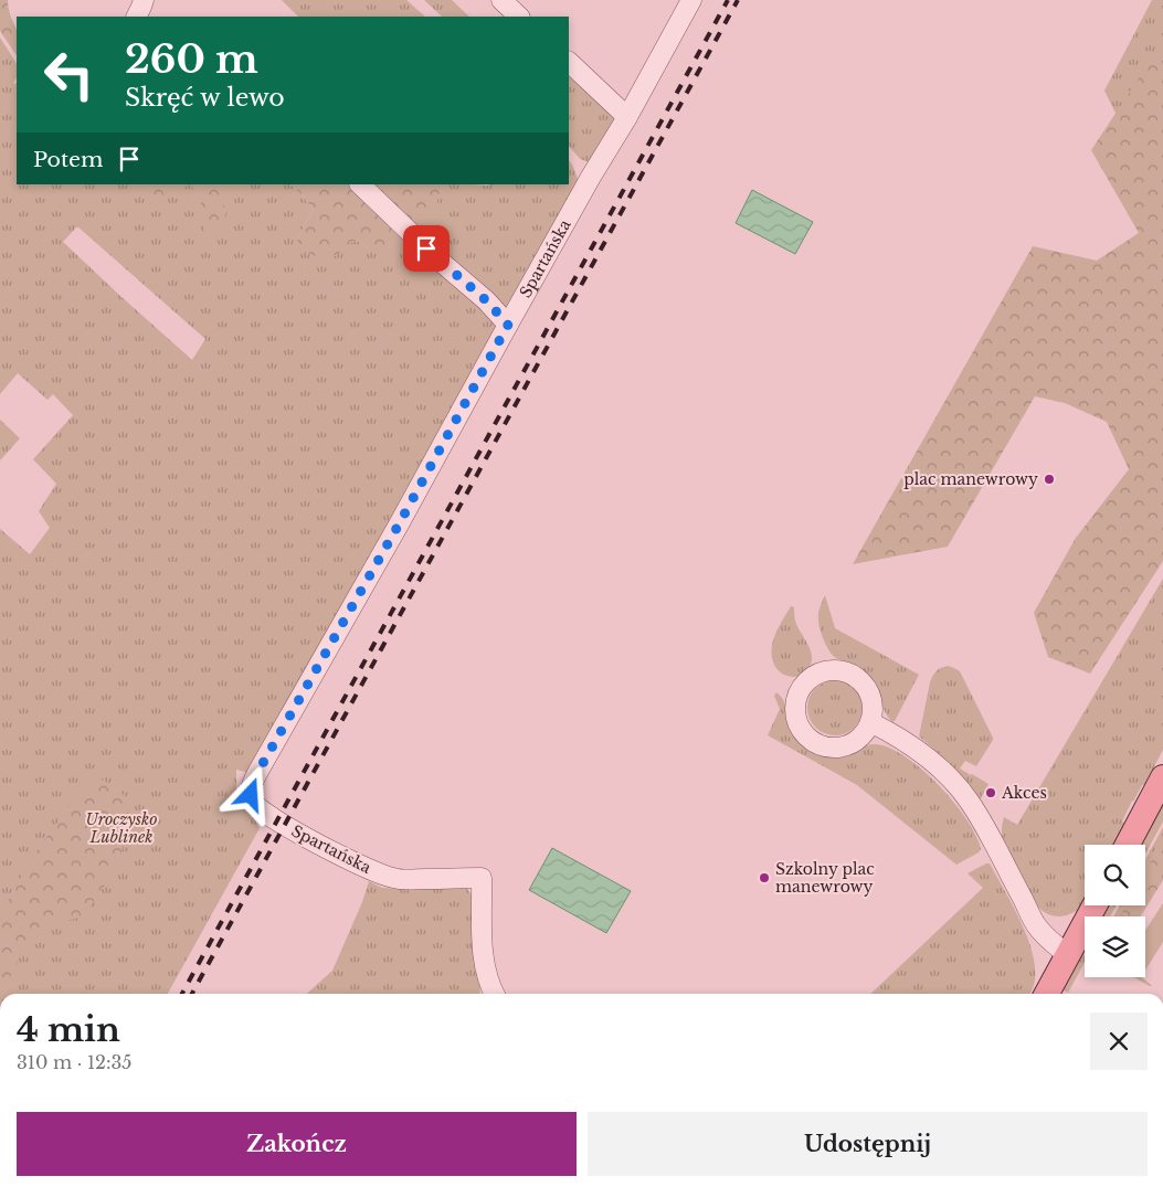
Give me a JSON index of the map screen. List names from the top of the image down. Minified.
{"streets":{"street":["Spartańska"]},"parks":["Uroczysko Lublinek"],"places":["plac manewrowy","Akces","Szkolny plac manewrowy"],"page":{"turn":["260 m","Skręć w lewo"],"then":"Potem","heading":["4 min","310 m · 12:35"],"buttons":["Zakończ","Udostępnij"]}}
